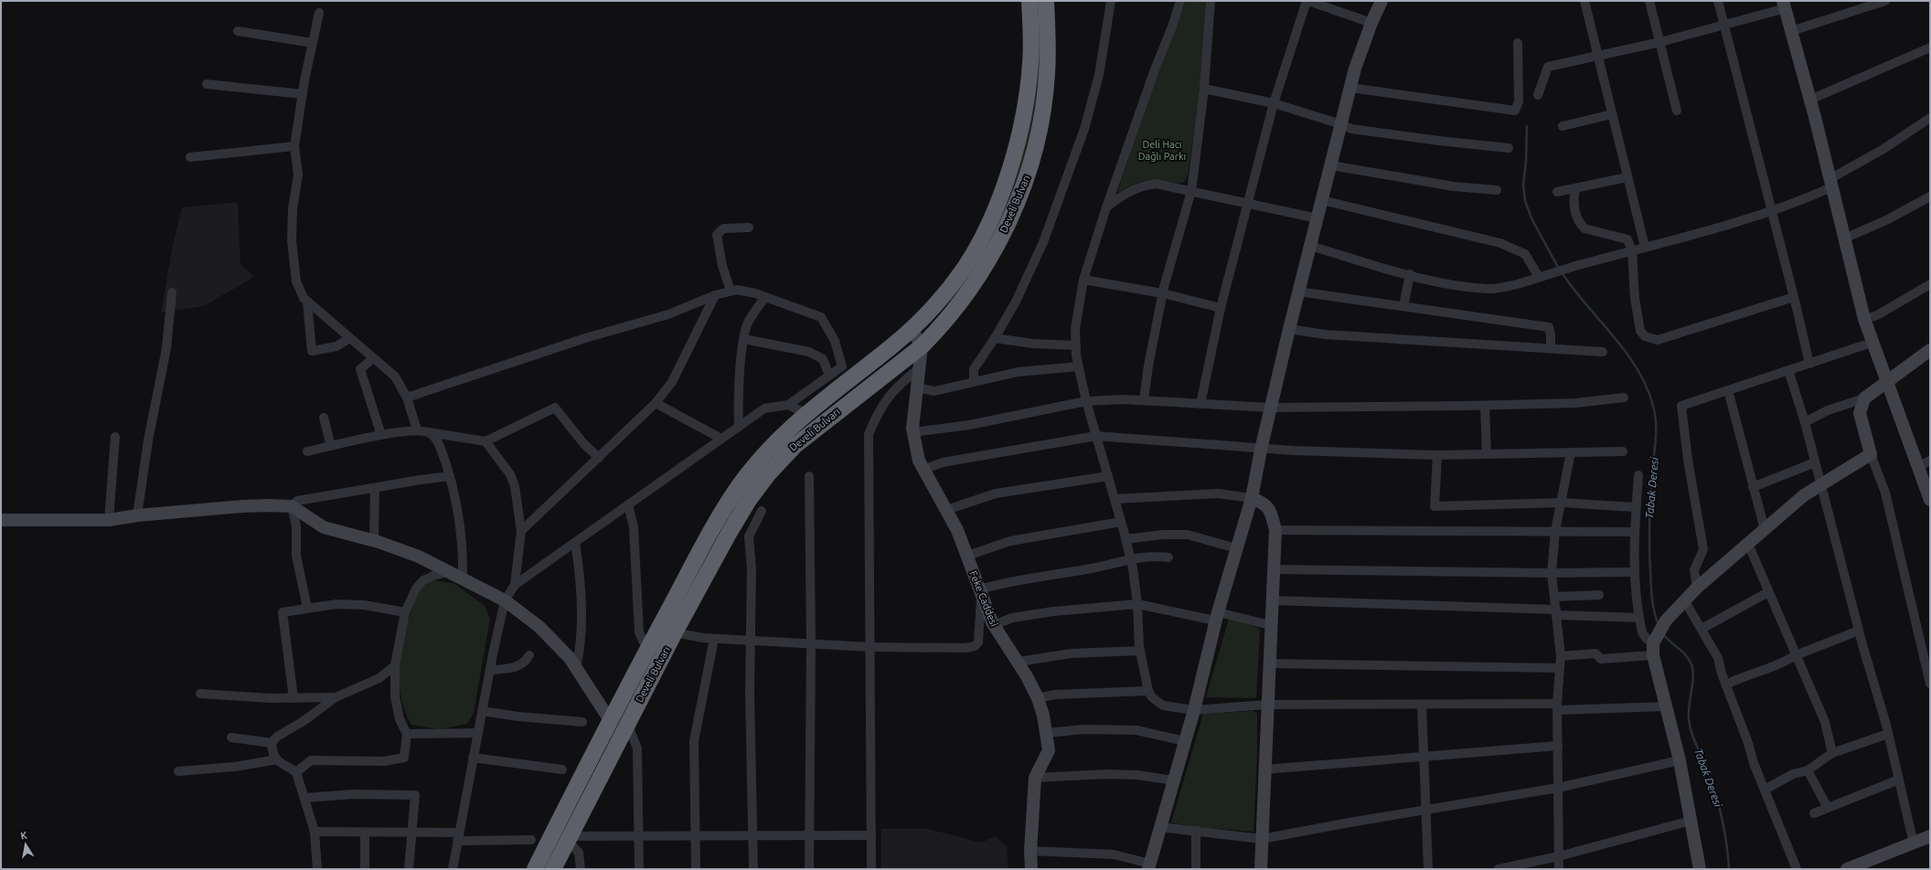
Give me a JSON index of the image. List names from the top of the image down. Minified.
{"streets":{"highway":["Develi Bulvarı"],"street":["Feke Caddesi"]},"crossings":[["Develi Bulvarı","Feke Caddesi"]],"water":["Tabak Deresi"],"parks":["Deli Hacı Dağlı Parkı"],"north":"top"}
